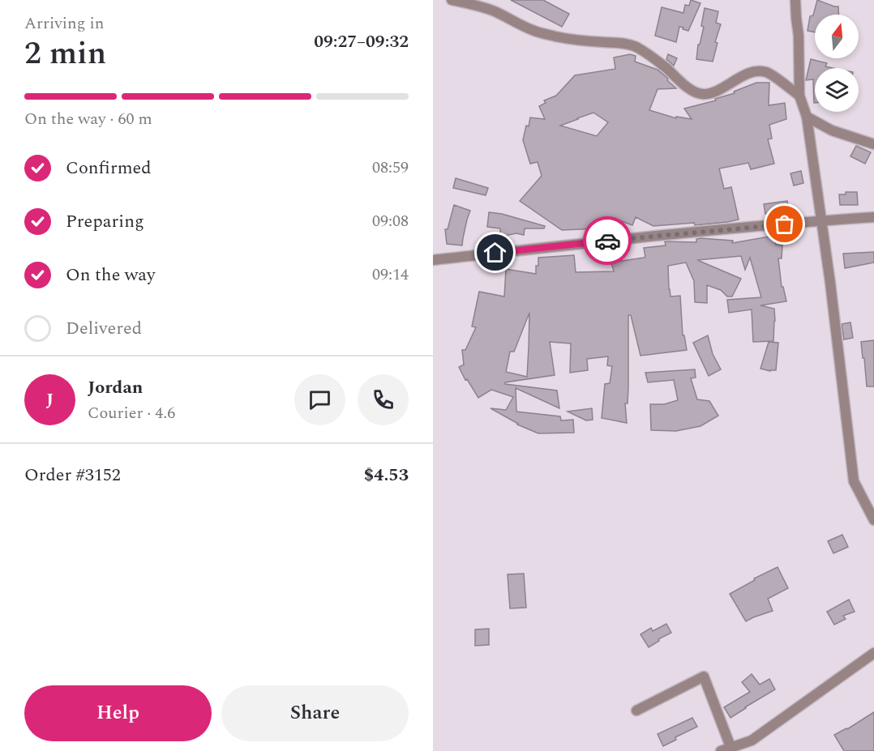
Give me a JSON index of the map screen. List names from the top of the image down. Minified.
{"north":"top","page":{"heading":["2 min","Arriving in","09:27–09:32"],"panel":["Jordan","Courier · 4.6","Order #3152","$4.53"],"bar":"On the way · 60 m","list":[["Confirmed","08:59"],["Preparing","09:08"],["On the way","09:14"],"Delivered"],"round":"J","buttons":["Help","Share"]}}
